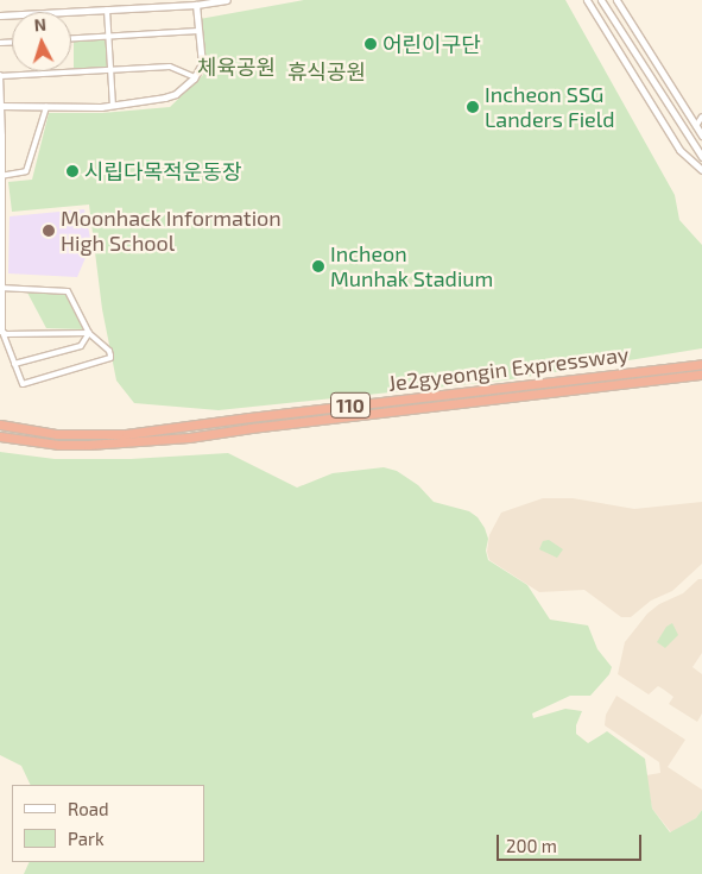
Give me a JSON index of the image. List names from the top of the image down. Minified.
{"streets":{"highway":["Je2gyeongin Expressway","110"]},"parks":["체육공원","휴식공원"],"places":["어린이구단","Incheon SSG Landers Field","시립다목적운동장","Moonhack Information High School","Incheon Munhak Stadium"],"legend":["Road","Park"],"scale_bar":"200 m","north":"top"}
